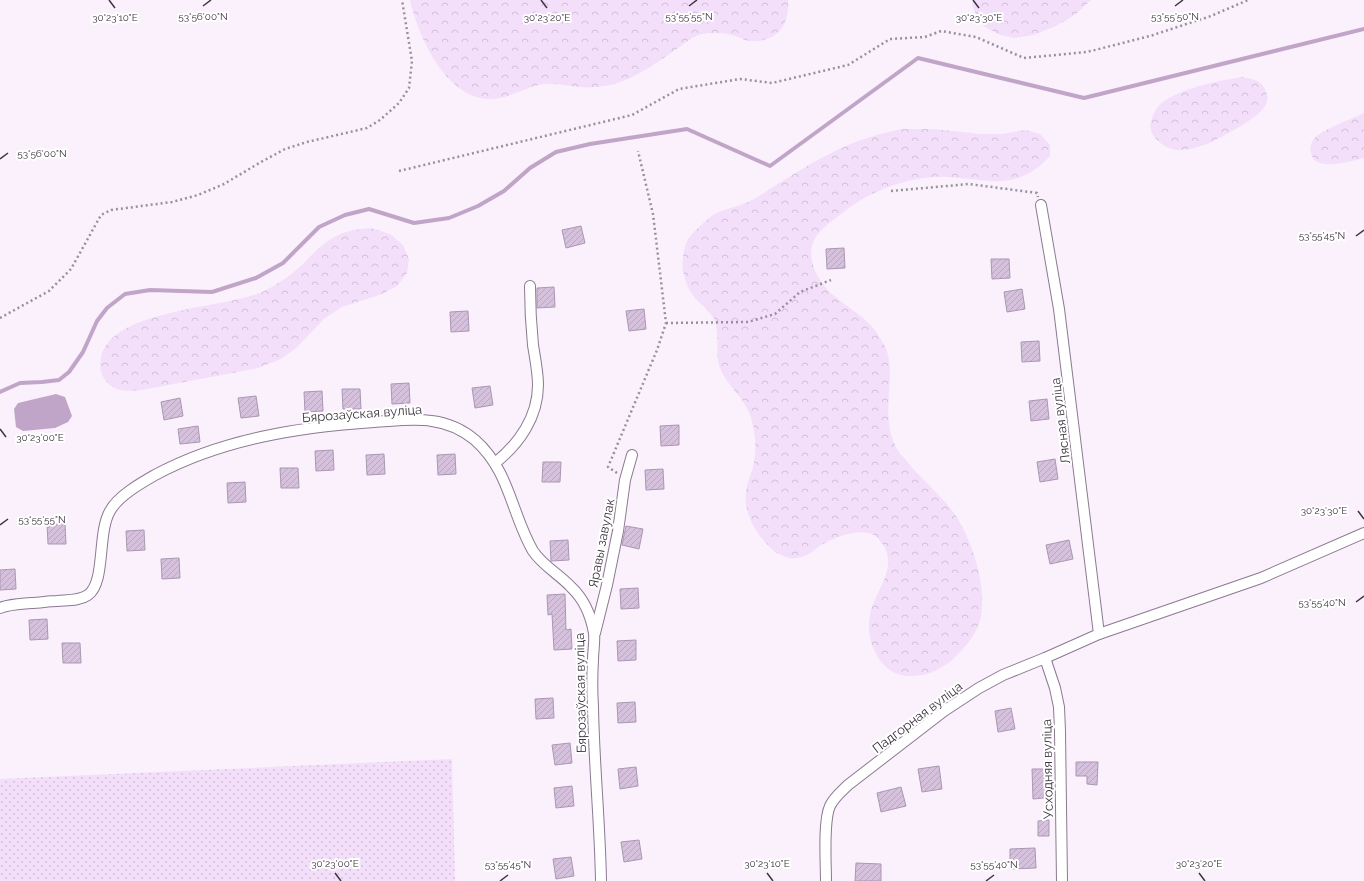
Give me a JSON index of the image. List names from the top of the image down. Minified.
{"streets":{"street":["Бярозаўская вуліца","Лясная вуліца","Яравы завулак","Падгорная вуліца","Усходняя вуліца"]},"crossings":[["Бярозаўская вуліца","Яравы завулак"],["Лясная вуліца","Падгорная вуліца"],["Падгорная вуліца","Усходняя вуліца"]],"coordinates":["53°56'00\"N","53°55'55\"N","53°55'50\"N","30°23'10\"E","30°23'20\"E","30°23'30\"E","53°55'45\"N","30°23'00\"E","53°55'40\"N"]}
